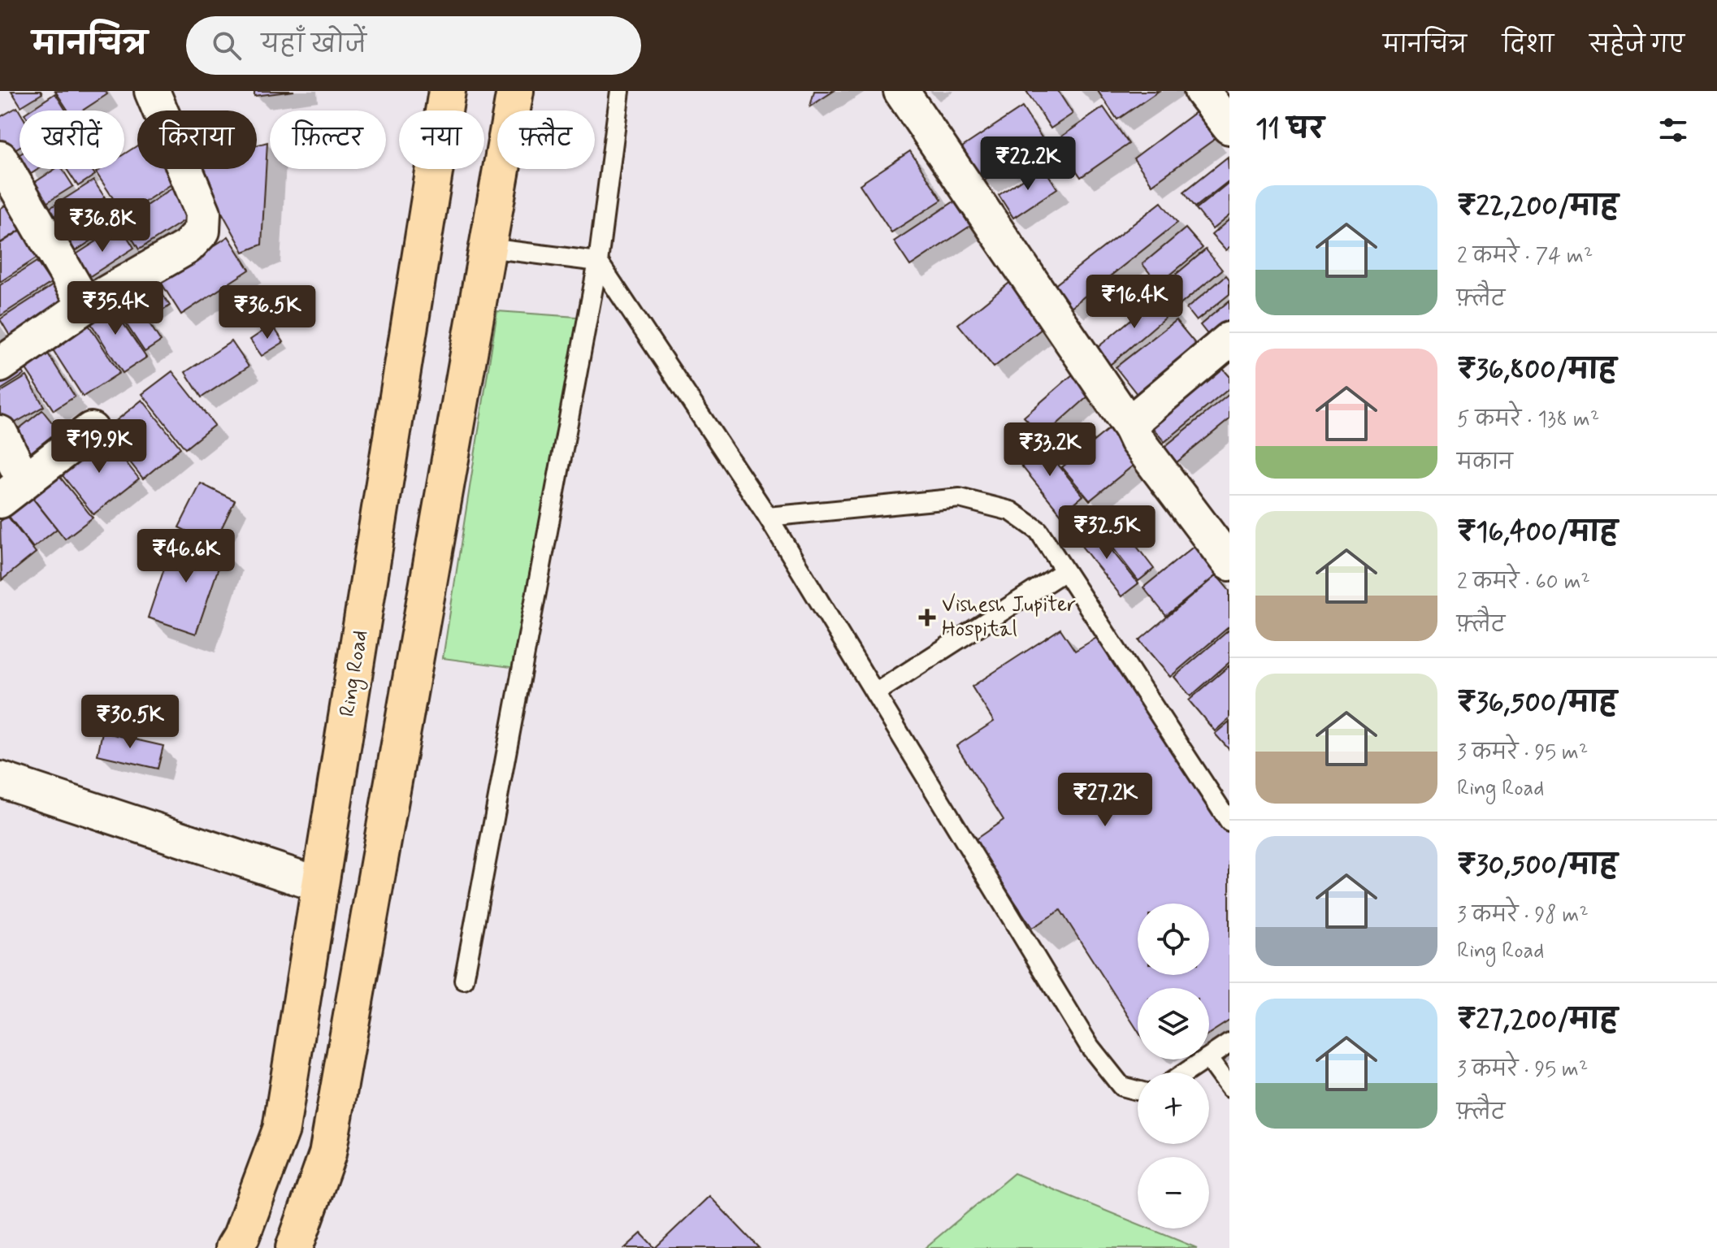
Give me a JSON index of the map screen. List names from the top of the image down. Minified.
{"streets":{"highway":["Ring Road"]},"places":{"health":["Vishesh Jupiter Hospital"]},"page":{"header":"मानचित्र","search":"यहाँ खोजें","nav":["मानचित्र","दिशा","सहेजे गए"],"heading":"11 घर","chip":["खरीदें","किराया","फ़िल्टर","नया","फ़्लैट"],"price":["₹22.2K","₹36.8K","₹16.4K","₹35.4K","₹36.5K","₹19.9K","₹33.2K","₹32.5K","₹46.6K","₹30.5K","₹27.2K"],"list":[{"name":"₹22,200/माह","note":"2 कमरे · 74 m² · फ़्लैट"},{"name":"₹36,800/माह","note":"5 कमरे · 138 m² · मकान"},{"name":"₹16,400/माह","note":"2 कमरे · 60 m² · फ़्लैट"},{"name":"₹36,500/माह","note":"3 कमरे · 95 m² · Ring Road"},{"name":"₹30,500/माह","note":"3 कमरे · 98 m² · Ring Road"},{"name":"₹27,200/माह","note":"3 कमरे · 95 m² · फ़्लैट"}],"map_buttons":["+","−"]}}
